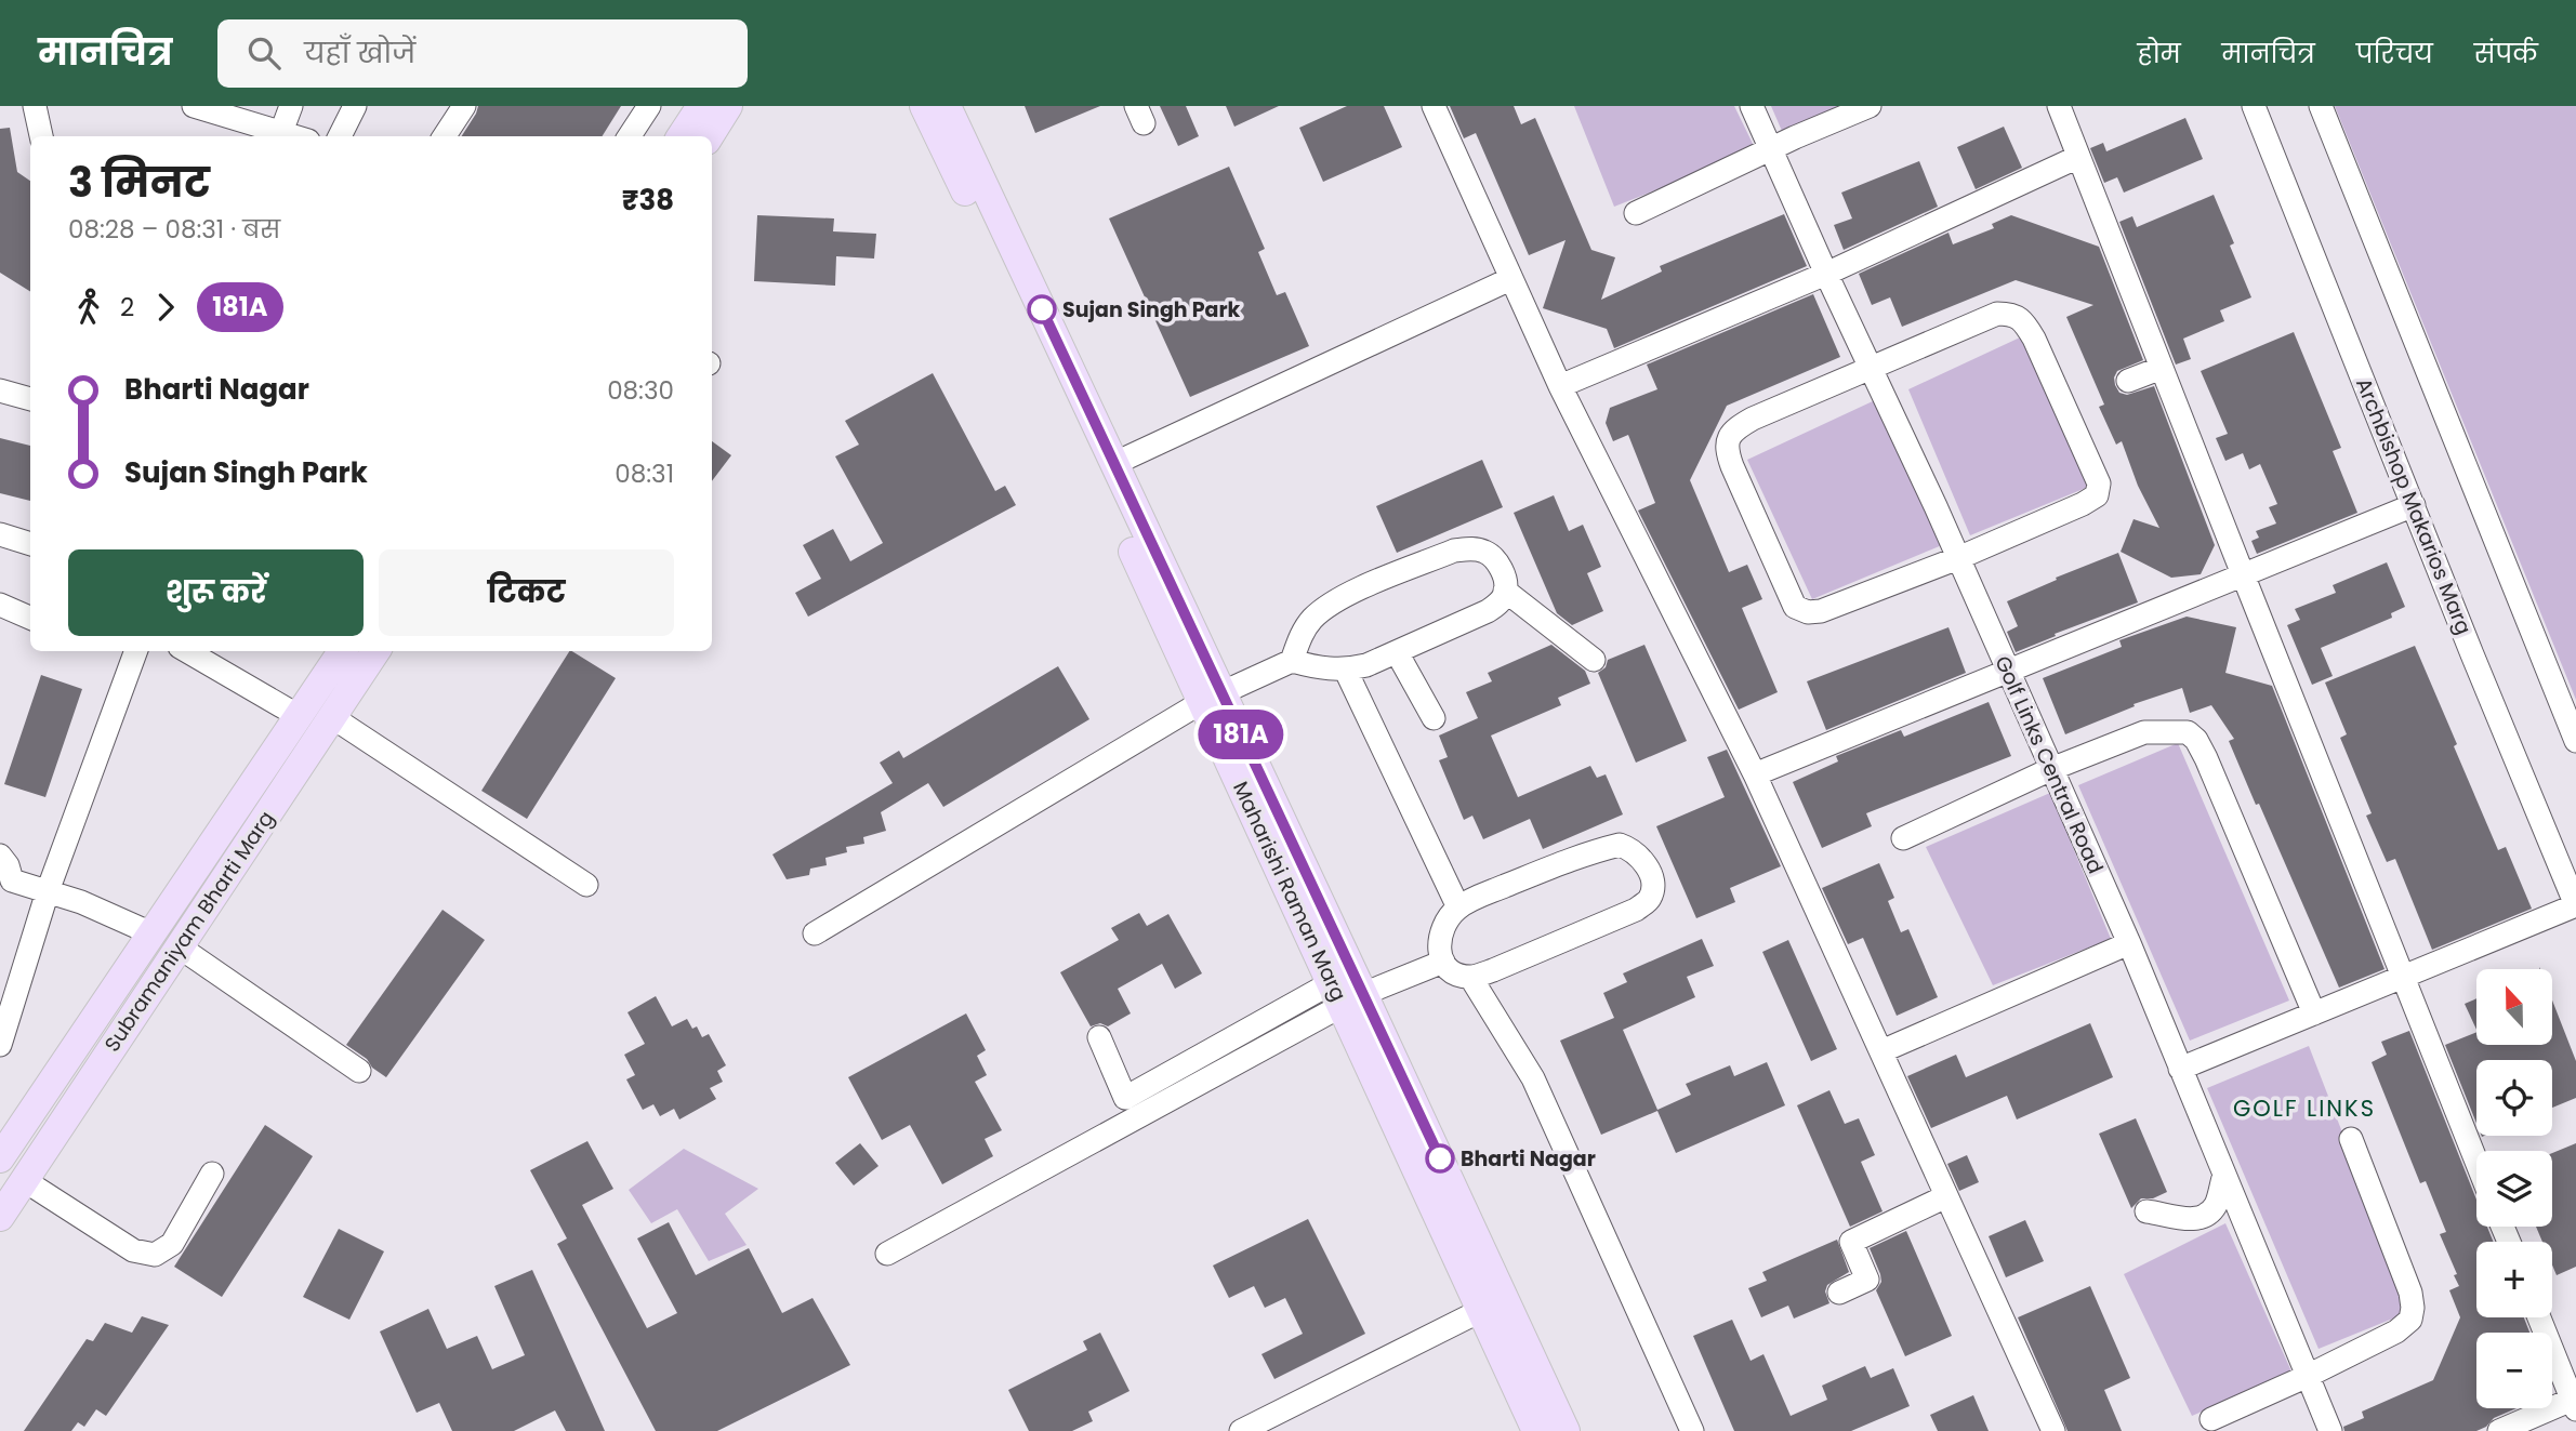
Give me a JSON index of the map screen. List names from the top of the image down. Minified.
{"streets":{"main road":["Maharishi Raman Marg","Subramaniyam Bharti Marg"],"street":["Archbishop Makarios Marg","Golf Links Central Road"]},"districts":["GOLF LINKS"],"places":["Sujan Singh Park","Bharti Nagar"],"lines":["bus line 181A"],"north":"top","page":{"header":"मानचित्र","search":"यहाँ खोजें","nav":["होम","मानचित्र","परिचय","संपर्क"],"on_map":"181A","heading":["3 मिनट","08:28 – 08:31 · बस","₹38"],"legs":["2","181A"],"list":[{"name":"Bharti Nagar","value":"08:30"},{"name":"Sujan Singh Park","value":"08:31"}],"buttons":["शुरू करें","टिकट"],"map_buttons":["+","−"]}}
